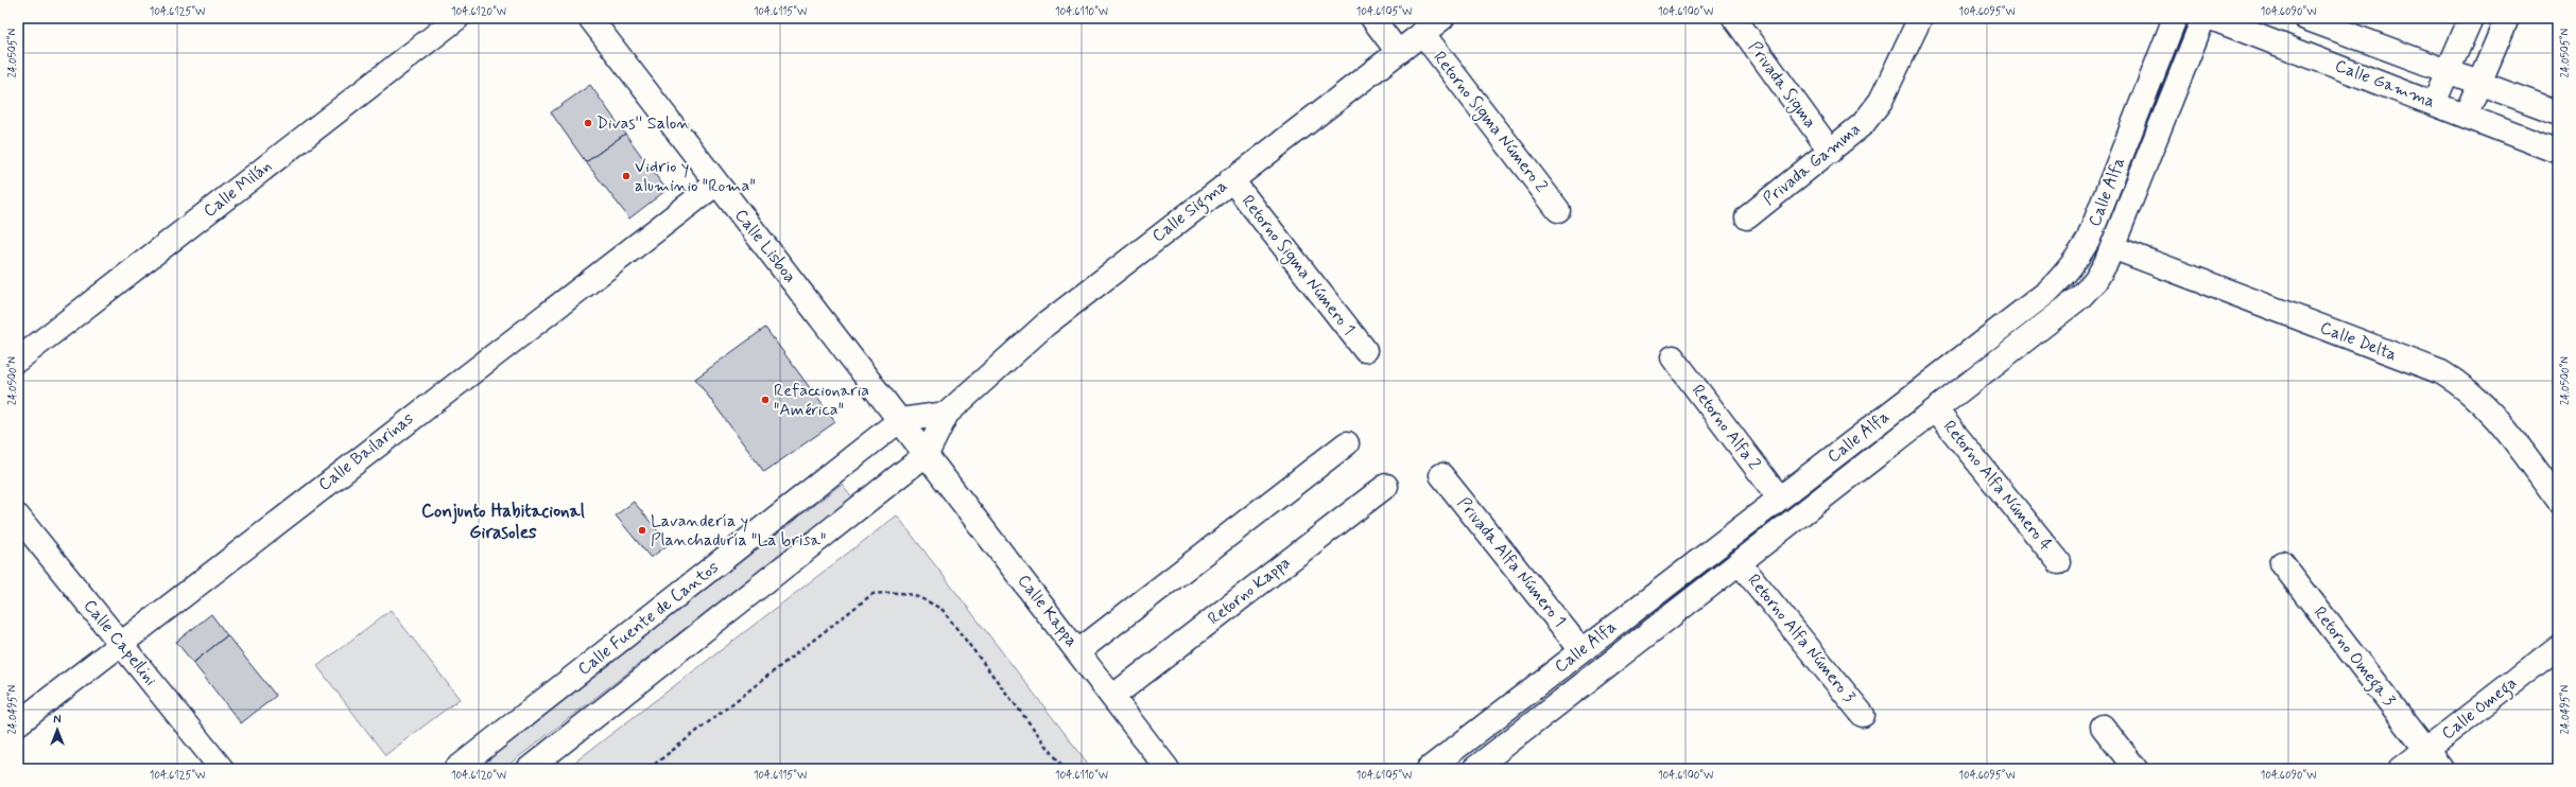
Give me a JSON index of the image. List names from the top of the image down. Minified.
{"streets":{"street":["Calle Gamma","Privada Sigma","Retorno Sigma Número 2","Privada Gamma","Calle Milán","Calle Alfa","Calle Sigma","Calle Lisboa","Retorno Sigma Número 1","Calle Delta","Retorno Alfa 2","Calle Bailarinas","Retorno Alfa Número 4","Privada Alfa Número 1","Retorno Kappa","Calle Kappa","Calle Fuente de Cantos","Retorno Alfa Número 3","Calle Capellini","Retorno Omega 3","Calle Omega"]},"crossings":[["Privada Sigma","Privada Gamma"],["Retorno Sigma Número 2","Calle Sigma"],["Calle Alfa","Calle Delta"],["Calle Alfa","Retorno Alfa 2"],["Calle Alfa","Retorno Alfa Número 4"],["Calle Alfa","Privada Alfa Número 1"],["Calle Alfa","Retorno Alfa Número 3"],["Calle Sigma","Retorno Sigma Número 1"],["Calle Lisboa","Calle Bailarinas"],["Calle Lisboa","Calle Kappa"],["Calle Lisboa","Calle Fuente de Cantos"],["Calle Bailarinas","Calle Capellini"],["Retorno Kappa","Calle Kappa"],["Retorno Omega 3","Calle Omega"]],"districts":["Conjunto Habitacional Girasoles"],"places":["Divas'' Salon","Vidrio y aluminio \"Roma\"","Refaccionaria \"América\"","Lavandería y Planchaduría \"La brisa\""],"north":"top","coordinates":["104.6125°W","104.6120°W","104.6115°W","104.6110°W","104.6105°W","104.6100°W","104.6095°W","104.6090°W","24.0505°N","24.0500°N","24.0495°N"]}
